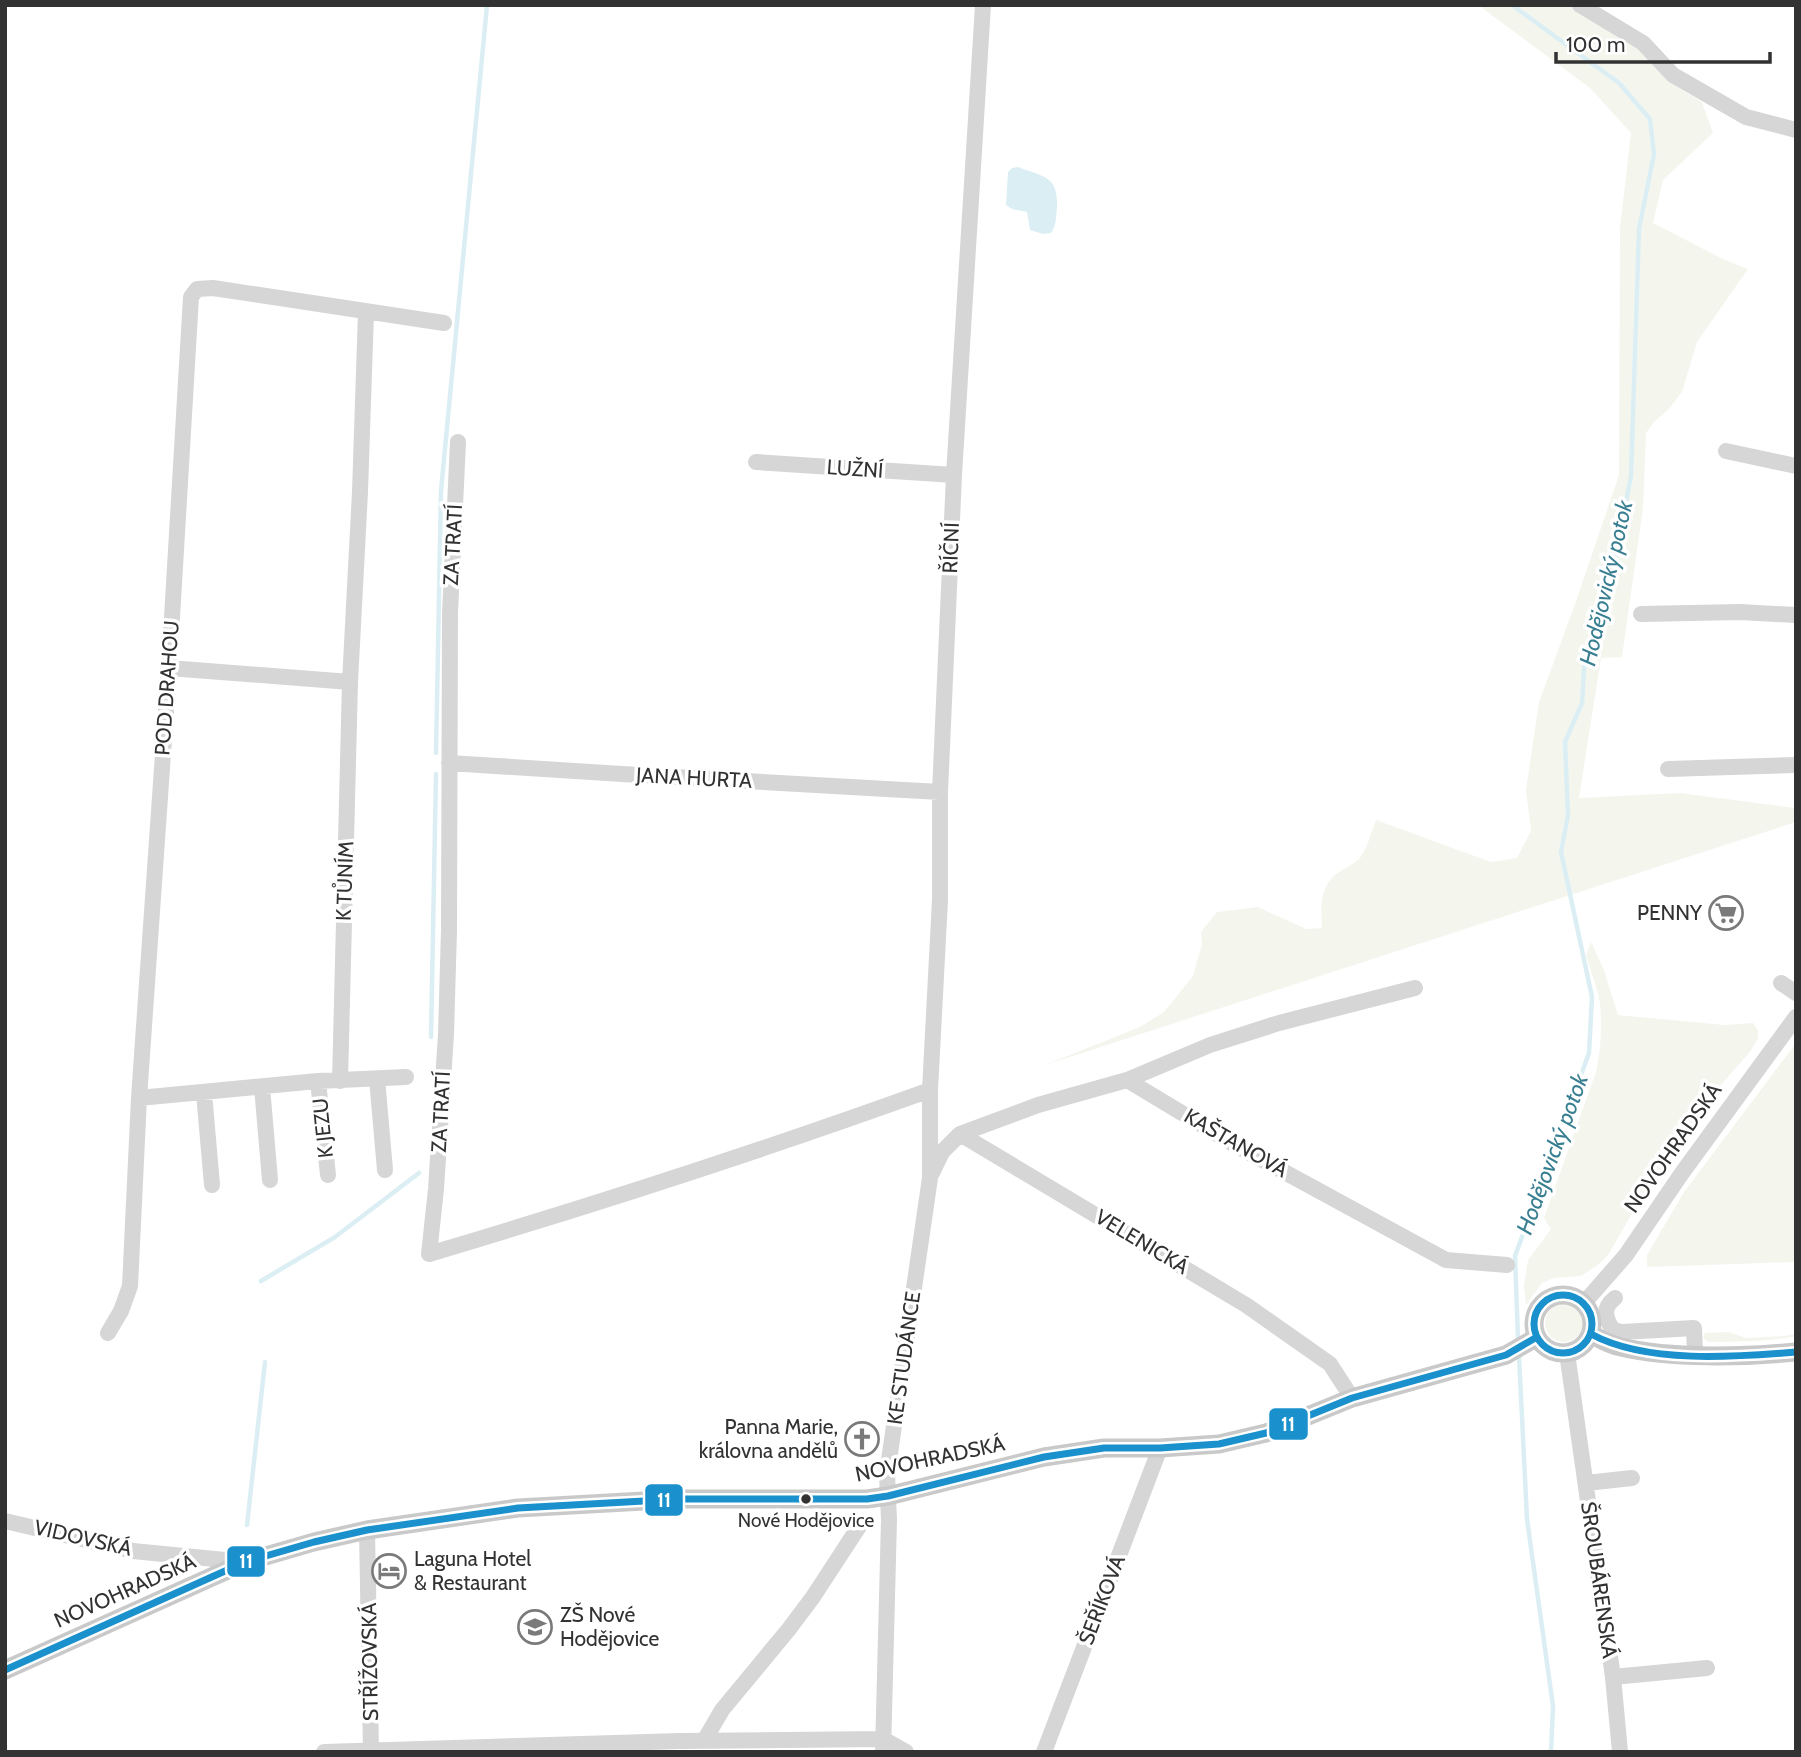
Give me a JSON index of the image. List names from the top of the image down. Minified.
{"streets":{"main road":["NOVOHRADSKÁ"],"street":["LUŽNÍ","ZA TRATÍ","ŘÍČNÍ","POD DRAHOU","JANA HURTA","K TŮNÍM","K JEZU","KAŠTANOVÁ","VELENICKÁ","KE STUDÁNCE","VIDOVSKÁ","ŠROUBÁRENSKÁ","ŠEŘÍKOVÁ","STŘÍŽOVSKÁ"]},"crossings":[["LUŽNÍ","ŘÍČNÍ"],["ZA TRATÍ","ŘÍČNÍ"],["ZA TRATÍ","JANA HURTA"],["ZA TRATÍ","KE STUDÁNCE"],["ŘÍČNÍ","JANA HURTA"],["ŘÍČNÍ","KE STUDÁNCE"],["POD DRAHOU","K TŮNÍM"],["POD DRAHOU","K JEZU"],["K TŮNÍM","K JEZU"],["NOVOHRADSKÁ","VELENICKÁ"],["NOVOHRADSKÁ","KE STUDÁNCE"],["NOVOHRADSKÁ","VIDOVSKÁ"],["NOVOHRADSKÁ","ŠROUBÁRENSKÁ"],["NOVOHRADSKÁ","ŠEŘÍKOVÁ"],["NOVOHRADSKÁ","STŘÍŽOVSKÁ"]],"water":["Hodějovický potok"],"places":{"supermarket":["PENNY"],"church":["Panna Marie, královna andělů"],"other":["Nové Hodějovice"],"hotel":["Laguna Hotel & Restaurant"],"school or university":["ZŠ Nové Hodějovice"]},"lines":["transit line 11"],"scale_bar":"100 m"}
